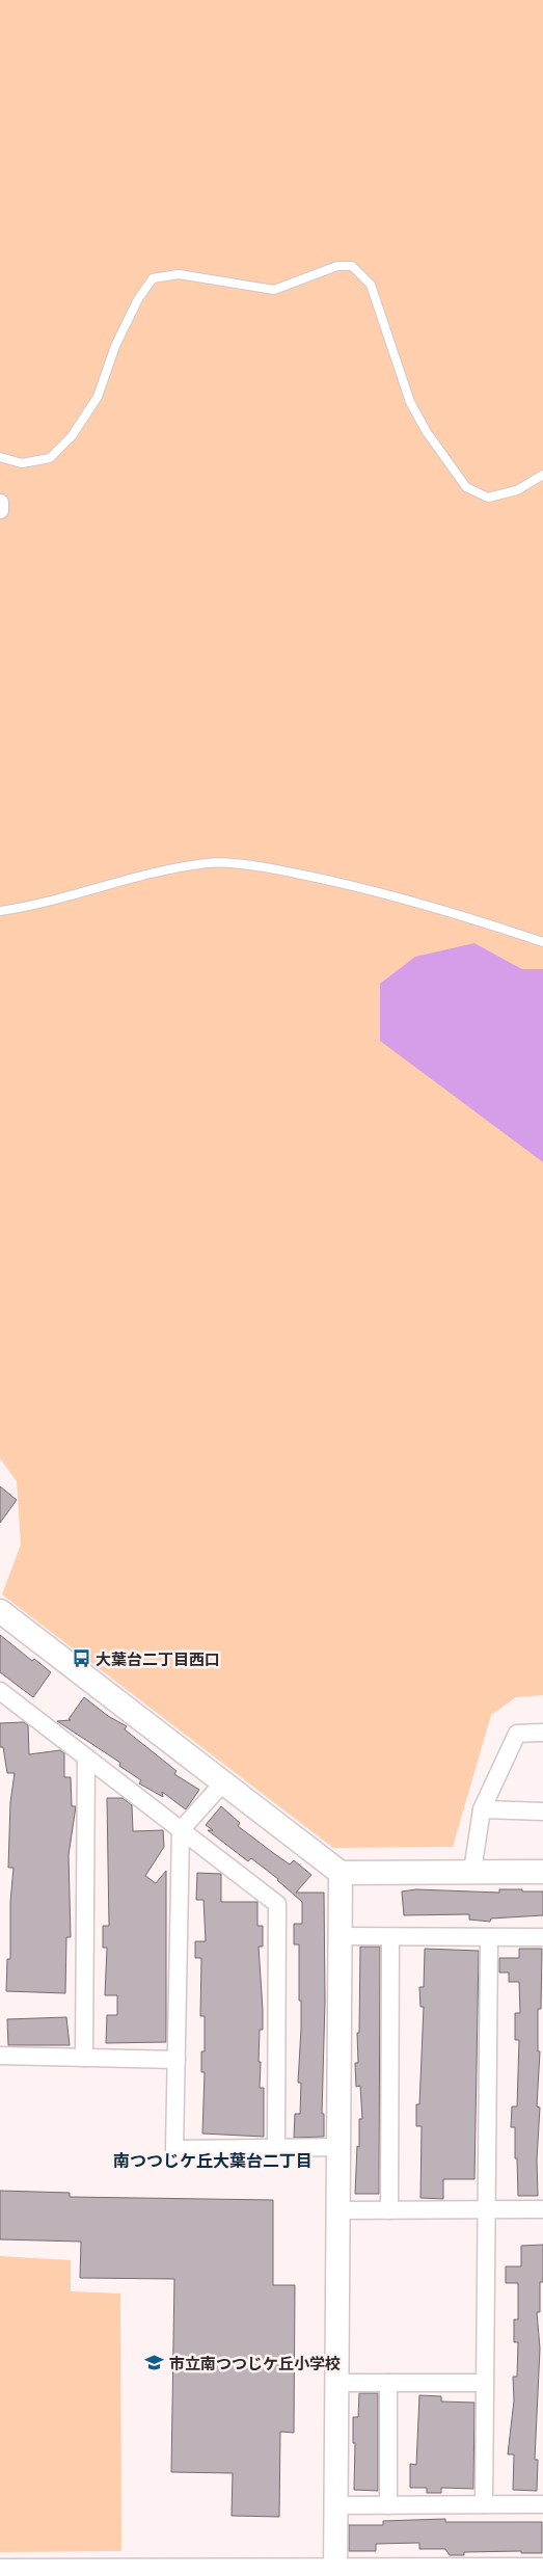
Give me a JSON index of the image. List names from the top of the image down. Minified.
{"districts":["南つつじケ丘大葉台二丁目"],"places":{"bus stop":["大葉台二丁目西口"],"school or university":["市立南つつじケ丘小学校"]}}
